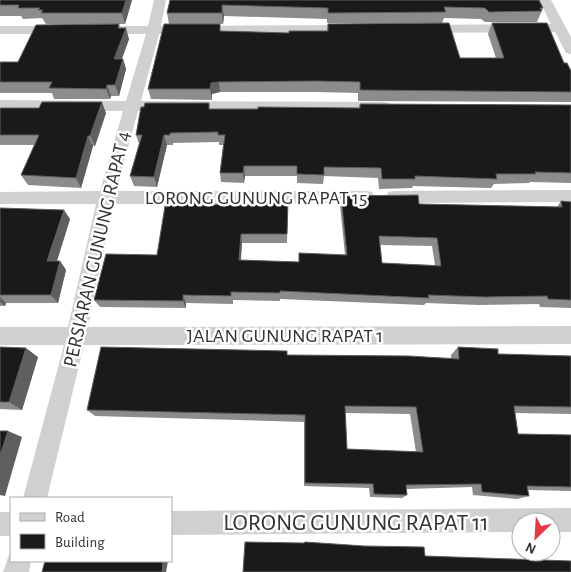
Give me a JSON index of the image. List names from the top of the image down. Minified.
{"streets":{"street":["LORONG GUNUNG RAPAT 15","PERSIARAN GUNUNG RAPAT 4","JALAN GUNUNG RAPAT 1","LORONG GUNUNG RAPAT 11"]},"crossings":[["LORONG GUNUNG RAPAT 15","PERSIARAN GUNUNG RAPAT 4"],["PERSIARAN GUNUNG RAPAT 4","JALAN GUNUNG RAPAT 1"]],"legend":["Road","Building"],"north":"bottom left"}
